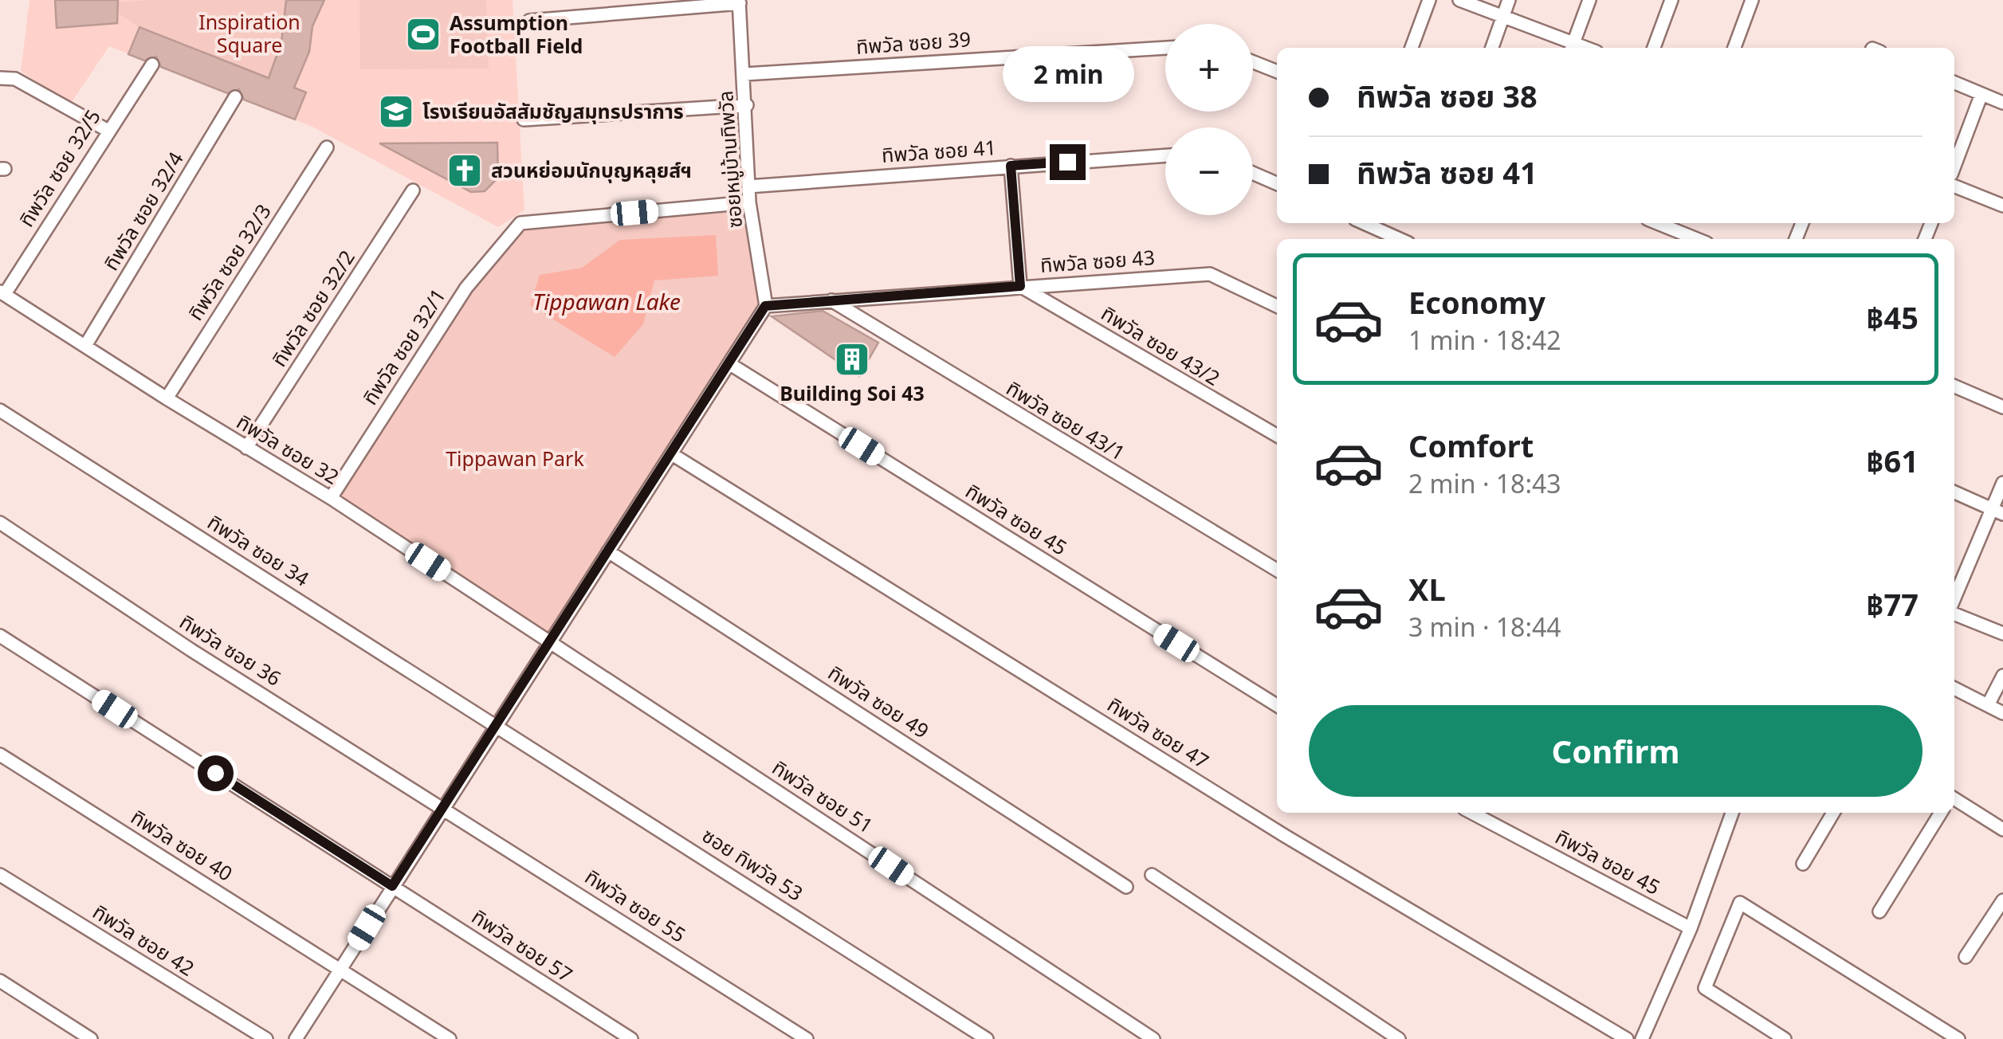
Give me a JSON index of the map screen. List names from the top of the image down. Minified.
{"streets":{"street":["ทิพวัล ซอย 39","ทิพวัล ซอย 41","ซอยหมู่บ้านทิพวัล","ทิพวัล ซอย 32/5","ทิพวัล ซอย 32/4","ทิพวัล ซอย 43","ทิพวัล ซอย 32/3","ทิพวัล ซอย 32/2","ทิพวัล ซอย 43/2","ทิพวัล ซอย 32/1","ทิพวัล ซอย 43/1","ทิพวัล ซอย 32","ทิพวัล ซอย 45","ทิพวัล ซอย 34","ทิพวัล ซอย 36","ทิพวัล ซอย 49","ทิพวัล ซอย 47","ทิพวัล ซอย 51","ทิพวัล ซอย 40","ซอย ทิพวัล 53","ทิพวัล ซอย 55","ทิพวัล ซอย 42","ทิพวัล ซอย 57"]},"crossings":[["ทิพวัล ซอย 39","ซอยหมู่บ้านทิพวัล"],["ทิพวัล ซอย 41","ซอยหมู่บ้านทิพวัล"],["ซอยหมู่บ้านทิพวัล","ทิพวัล ซอย 43"],["ซอยหมู่บ้านทิพวัล","ทิพวัล ซอย 32/1"],["ทิพวัล ซอย 32/5","ทิพวัล ซอย 32"],["ทิพวัล ซอย 32/4","ทิพวัล ซอย 32"],["ทิพวัล ซอย 43","ทิพวัล ซอย 43/2"],["ทิพวัล ซอย 43","ทิพวัล ซอย 43/1"],["ทิพวัล ซอย 32/3","ทิพวัล ซอย 32"],["ทิพวัล ซอย 32/2","ทิพวัล ซอย 32"],["ทิพวัล ซอย 32/1","ทิพวัล ซอย 32"],["ทิพวัล ซอย 32","ทิพวัล ซอย 51"],["ทิพวัล ซอย 34","ซอย ทิพวัล 53"],["ทิพวัล ซอย 36","ทิพวัล ซอย 55"]],"water":["Tippawan Lake"],"parks":["Inspiration Square","Tippawan Park"],"places":{"sports":["Assumption Football Field"],"school or university":["โรงเรียนอัสสัมชัญสมุทรปราการ"],"church":["สวนหย่อมนักบุญหลุยส์ฯ"],"building":["Building Soi 43"]},"page":{"map_buttons":["+","−"],"bubble":"2 min","banner":["ทิพวัล ซอย 38","ทิพวัล ซอย 41"],"list":[{"name":"Economy","note":"1 min · 18:42","value":"฿45"},{"name":"Comfort","note":"2 min · 18:43","value":"฿61"},{"name":"XL","note":"3 min · 18:44","value":"฿77"}],"buttons":"Confirm"}}
